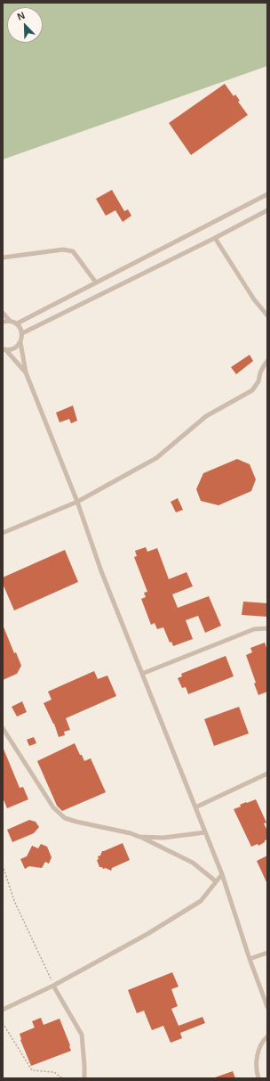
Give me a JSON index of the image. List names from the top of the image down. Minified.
{"north":"top left"}
